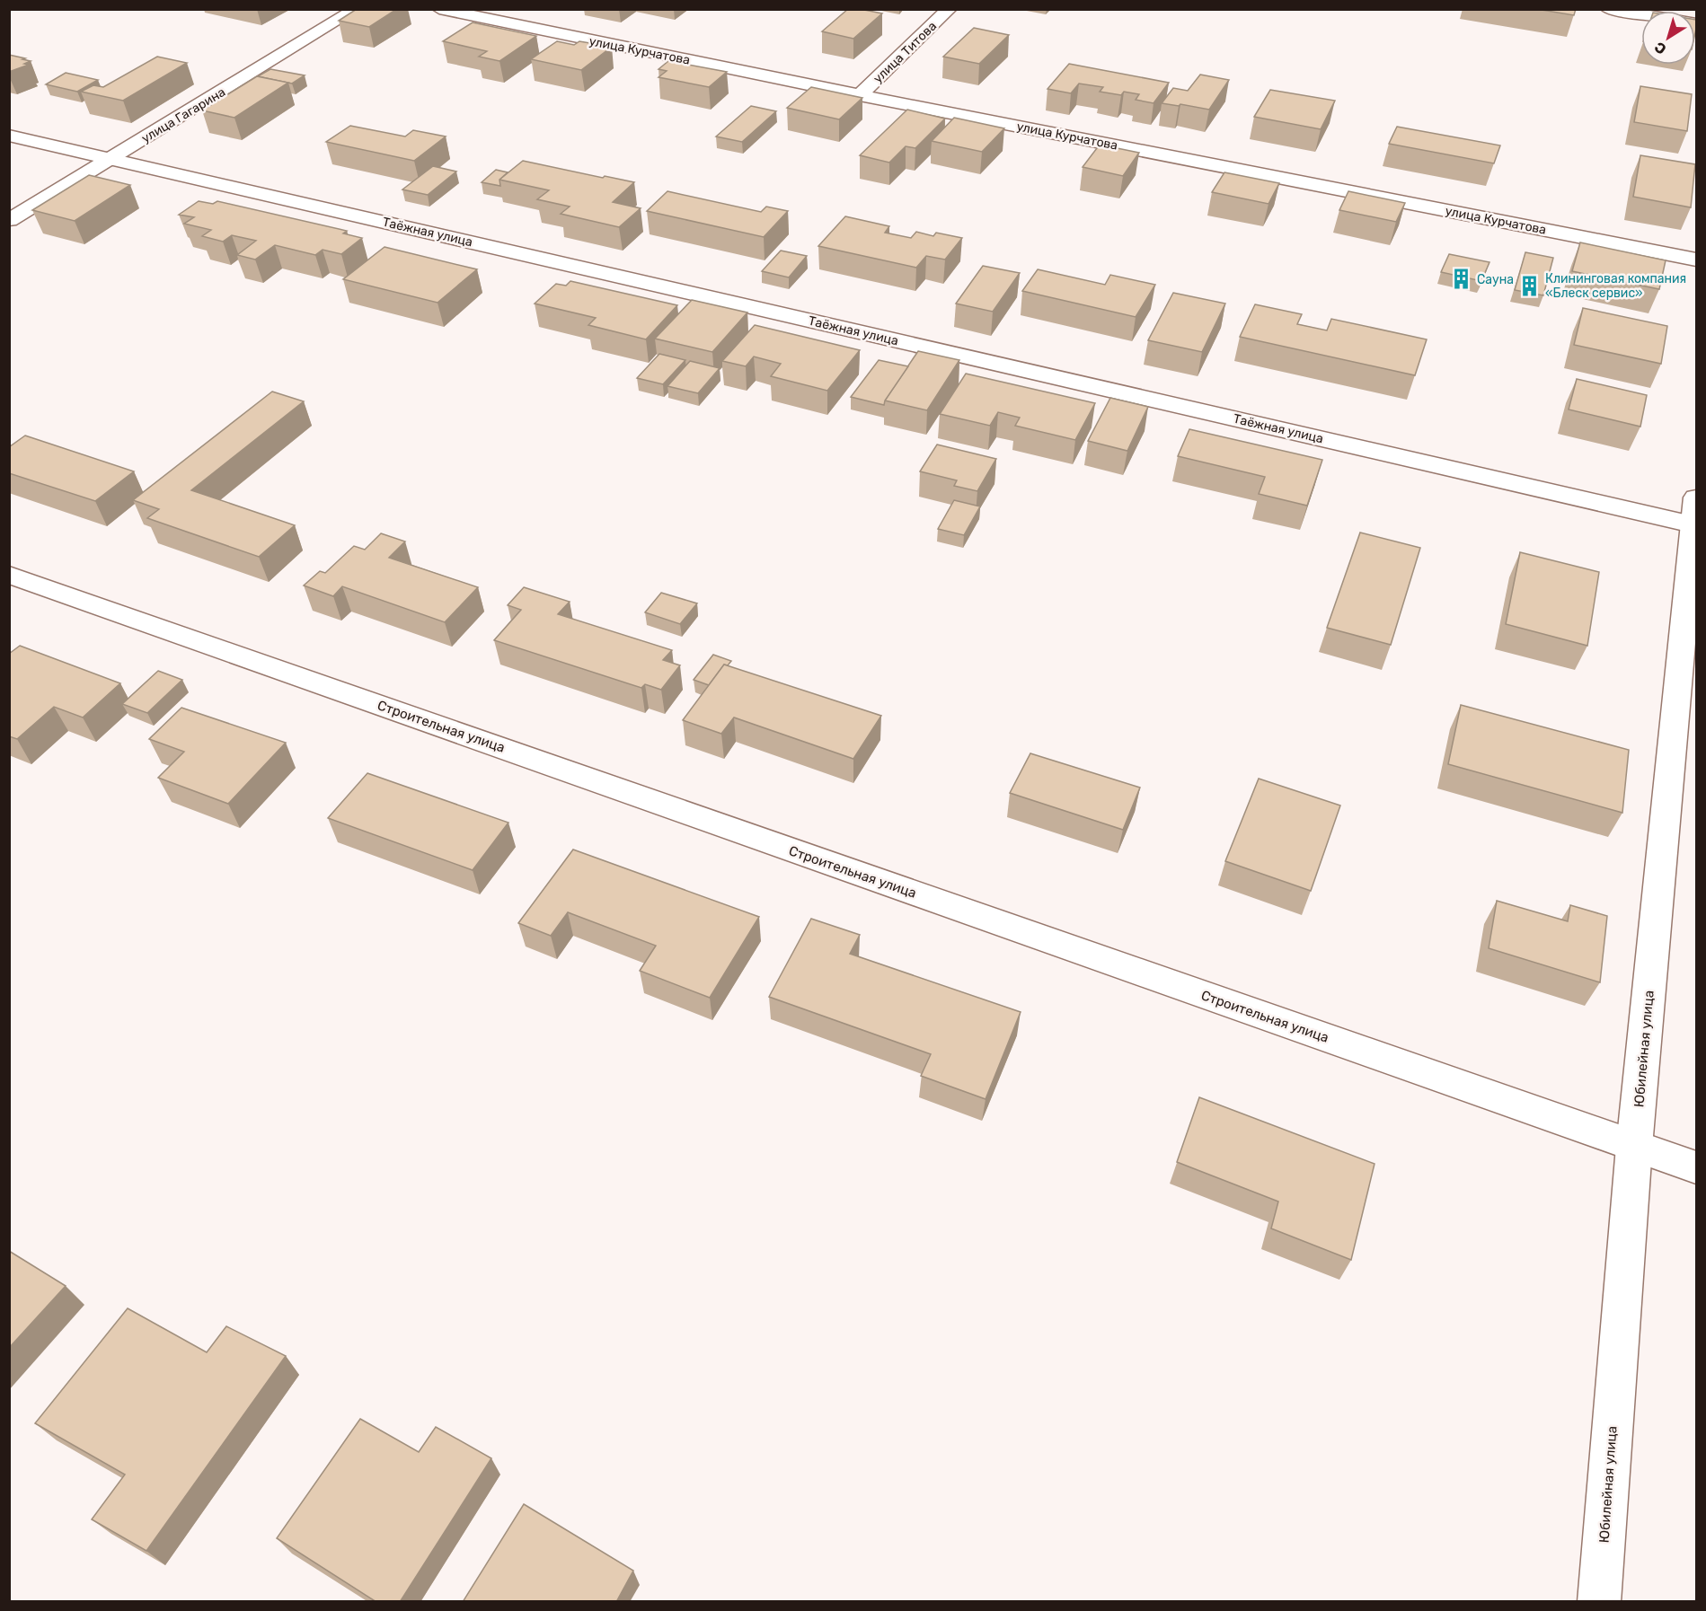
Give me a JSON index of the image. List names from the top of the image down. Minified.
{"streets":{"street":["улица Курчатова","улица Титова","улица Гагарина","Таёжная улица","Строительная улица","Юбилейная улица"]},"crossings":[["улица Курчатова","улица Титова"],["улица Гагарина","Таёжная улица"],["Таёжная улица","Юбилейная улица"],["Строительная улица","Юбилейная улица"]],"places":{"building":["Сауна","Клининговая компания «Блеск сервис»"]},"north":"bottom left"}
